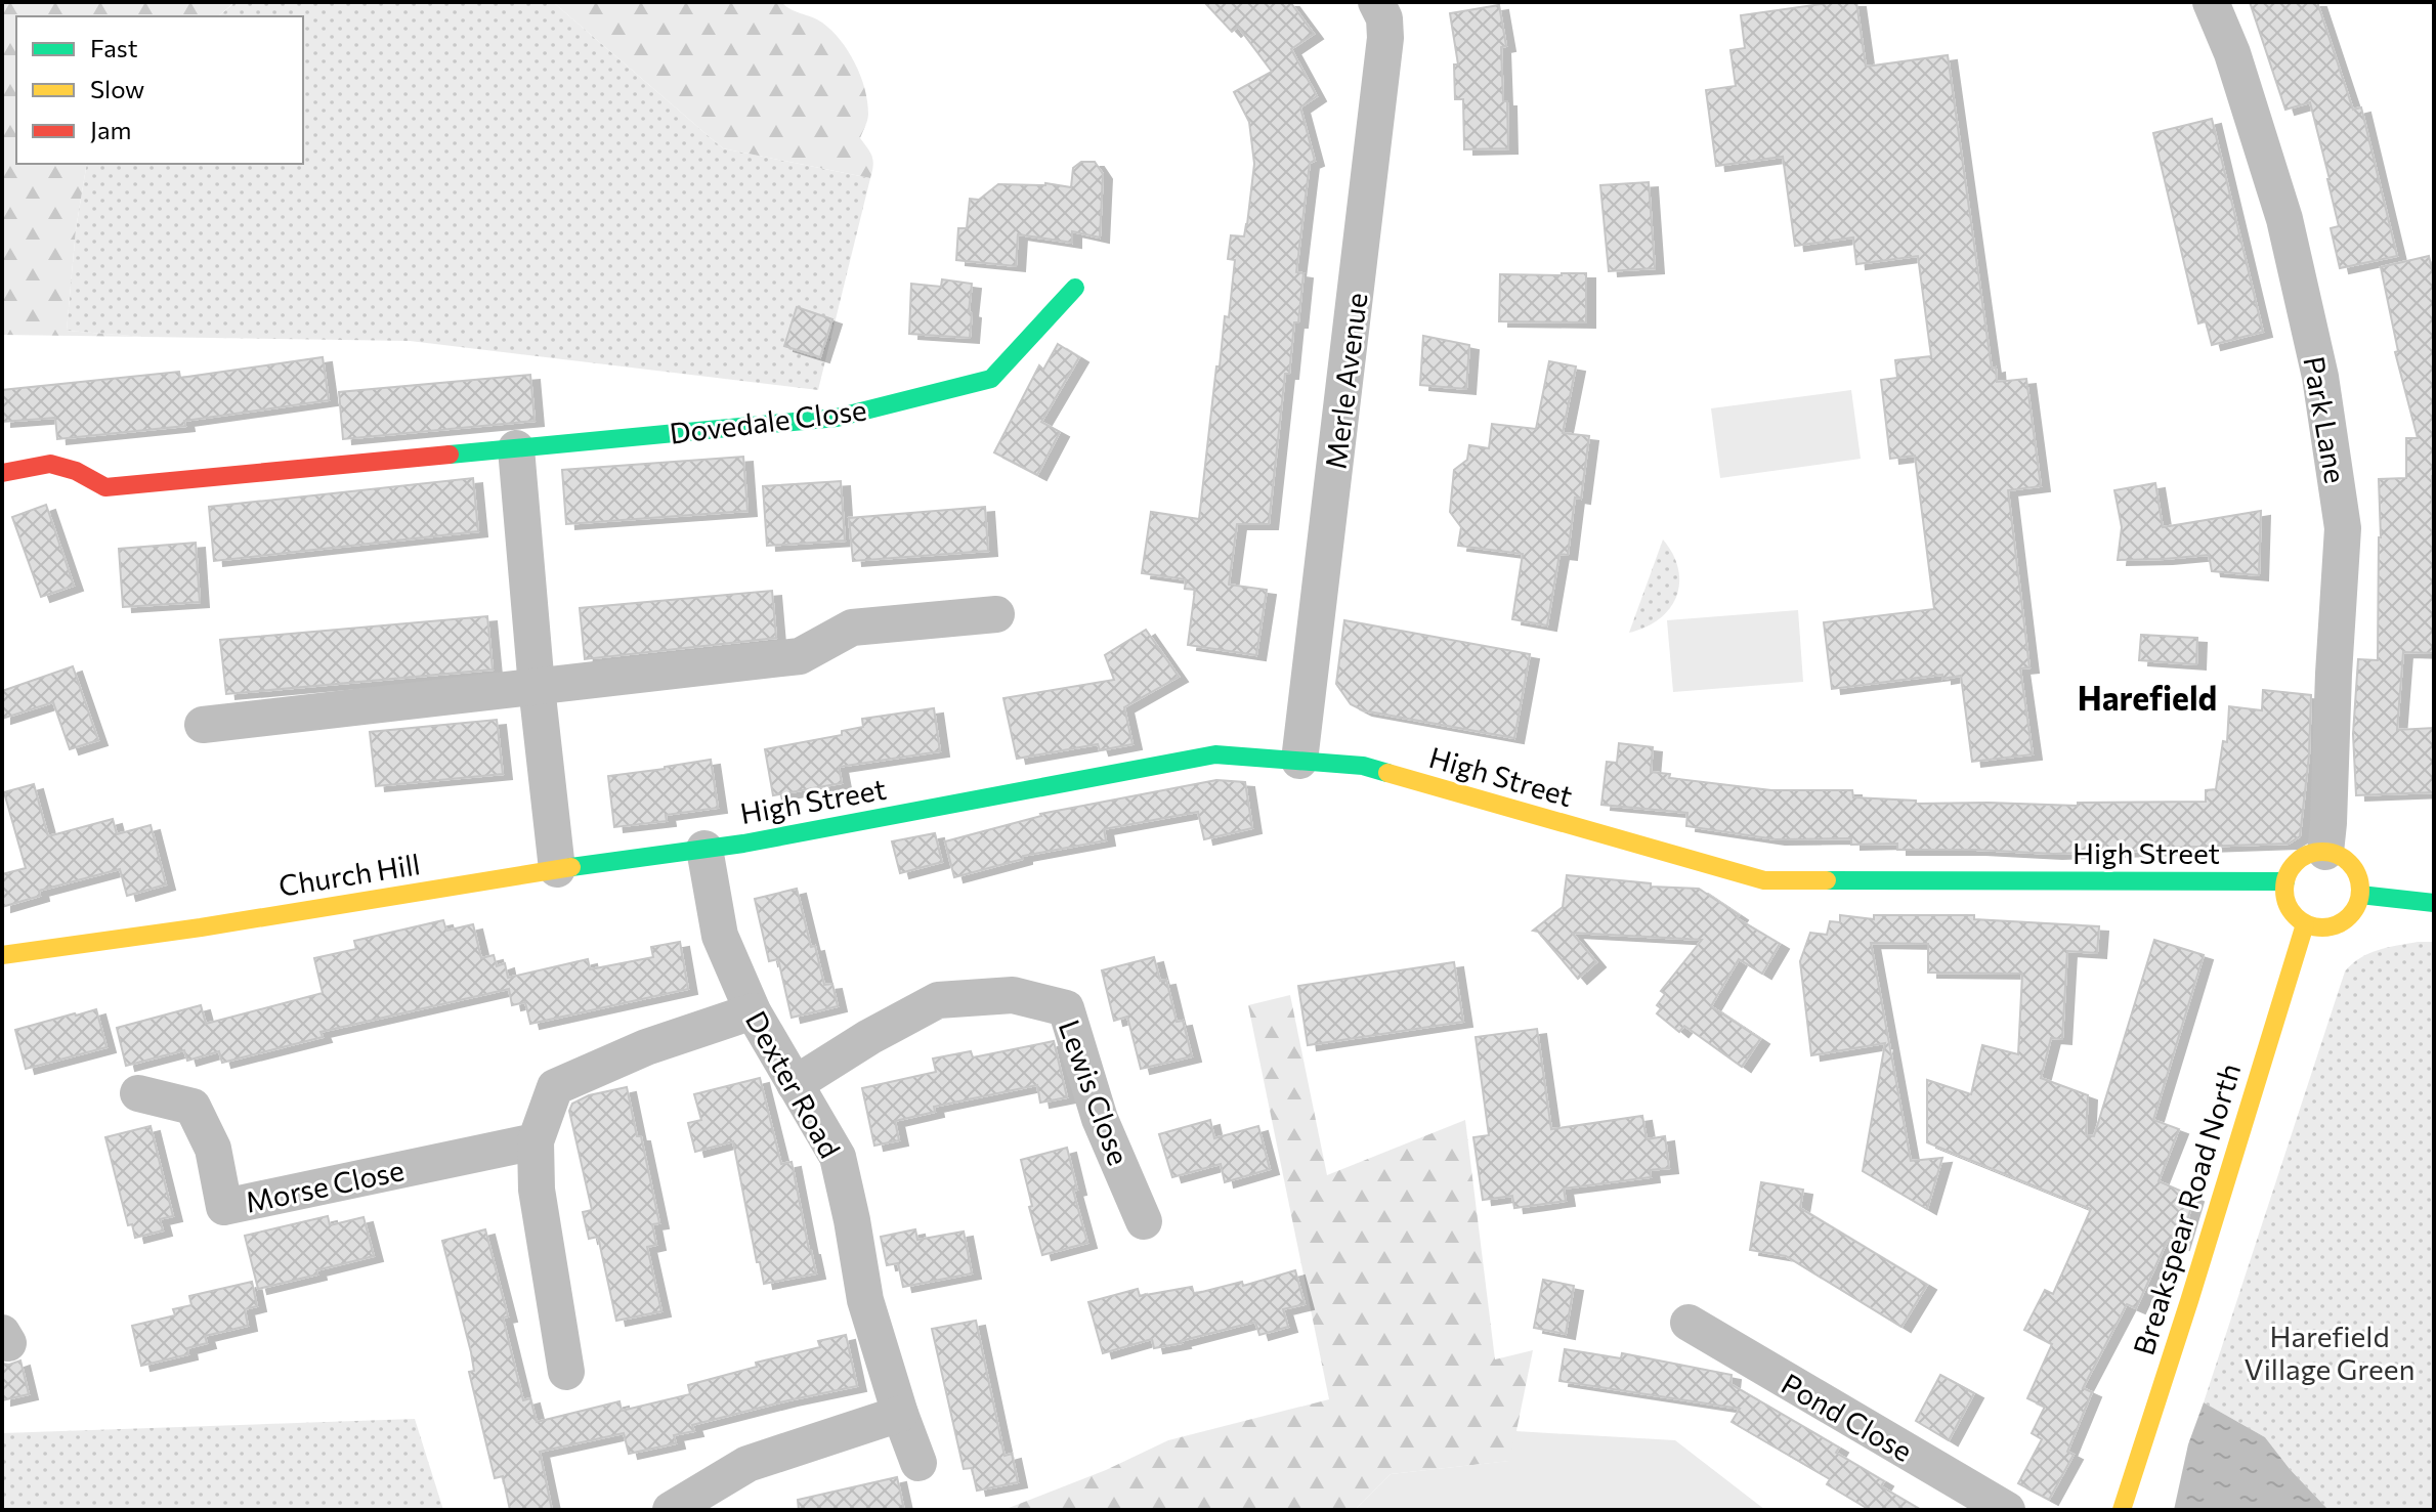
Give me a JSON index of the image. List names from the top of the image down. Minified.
{"streets":{"street":["Merle Avenue","Park Lane","Dovedale Close","High Street","Church Hill","Dexter Road","Lewis Close","Morse Close","Breakspear Road North","Pond Close"]},"crossings":[["Merle Avenue","High Street"],["Park Lane","High Street"],["Park Lane","Breakspear Road North"],["High Street","Church Hill"],["High Street","Dexter Road"],["High Street","Breakspear Road North"],["Church Hill","Dexter Road"],["Dexter Road","Lewis Close"]],"districts":["Harefield"],"parks":["Harefield Village Green"],"legend":["Fast","Slow","Jam"]}
